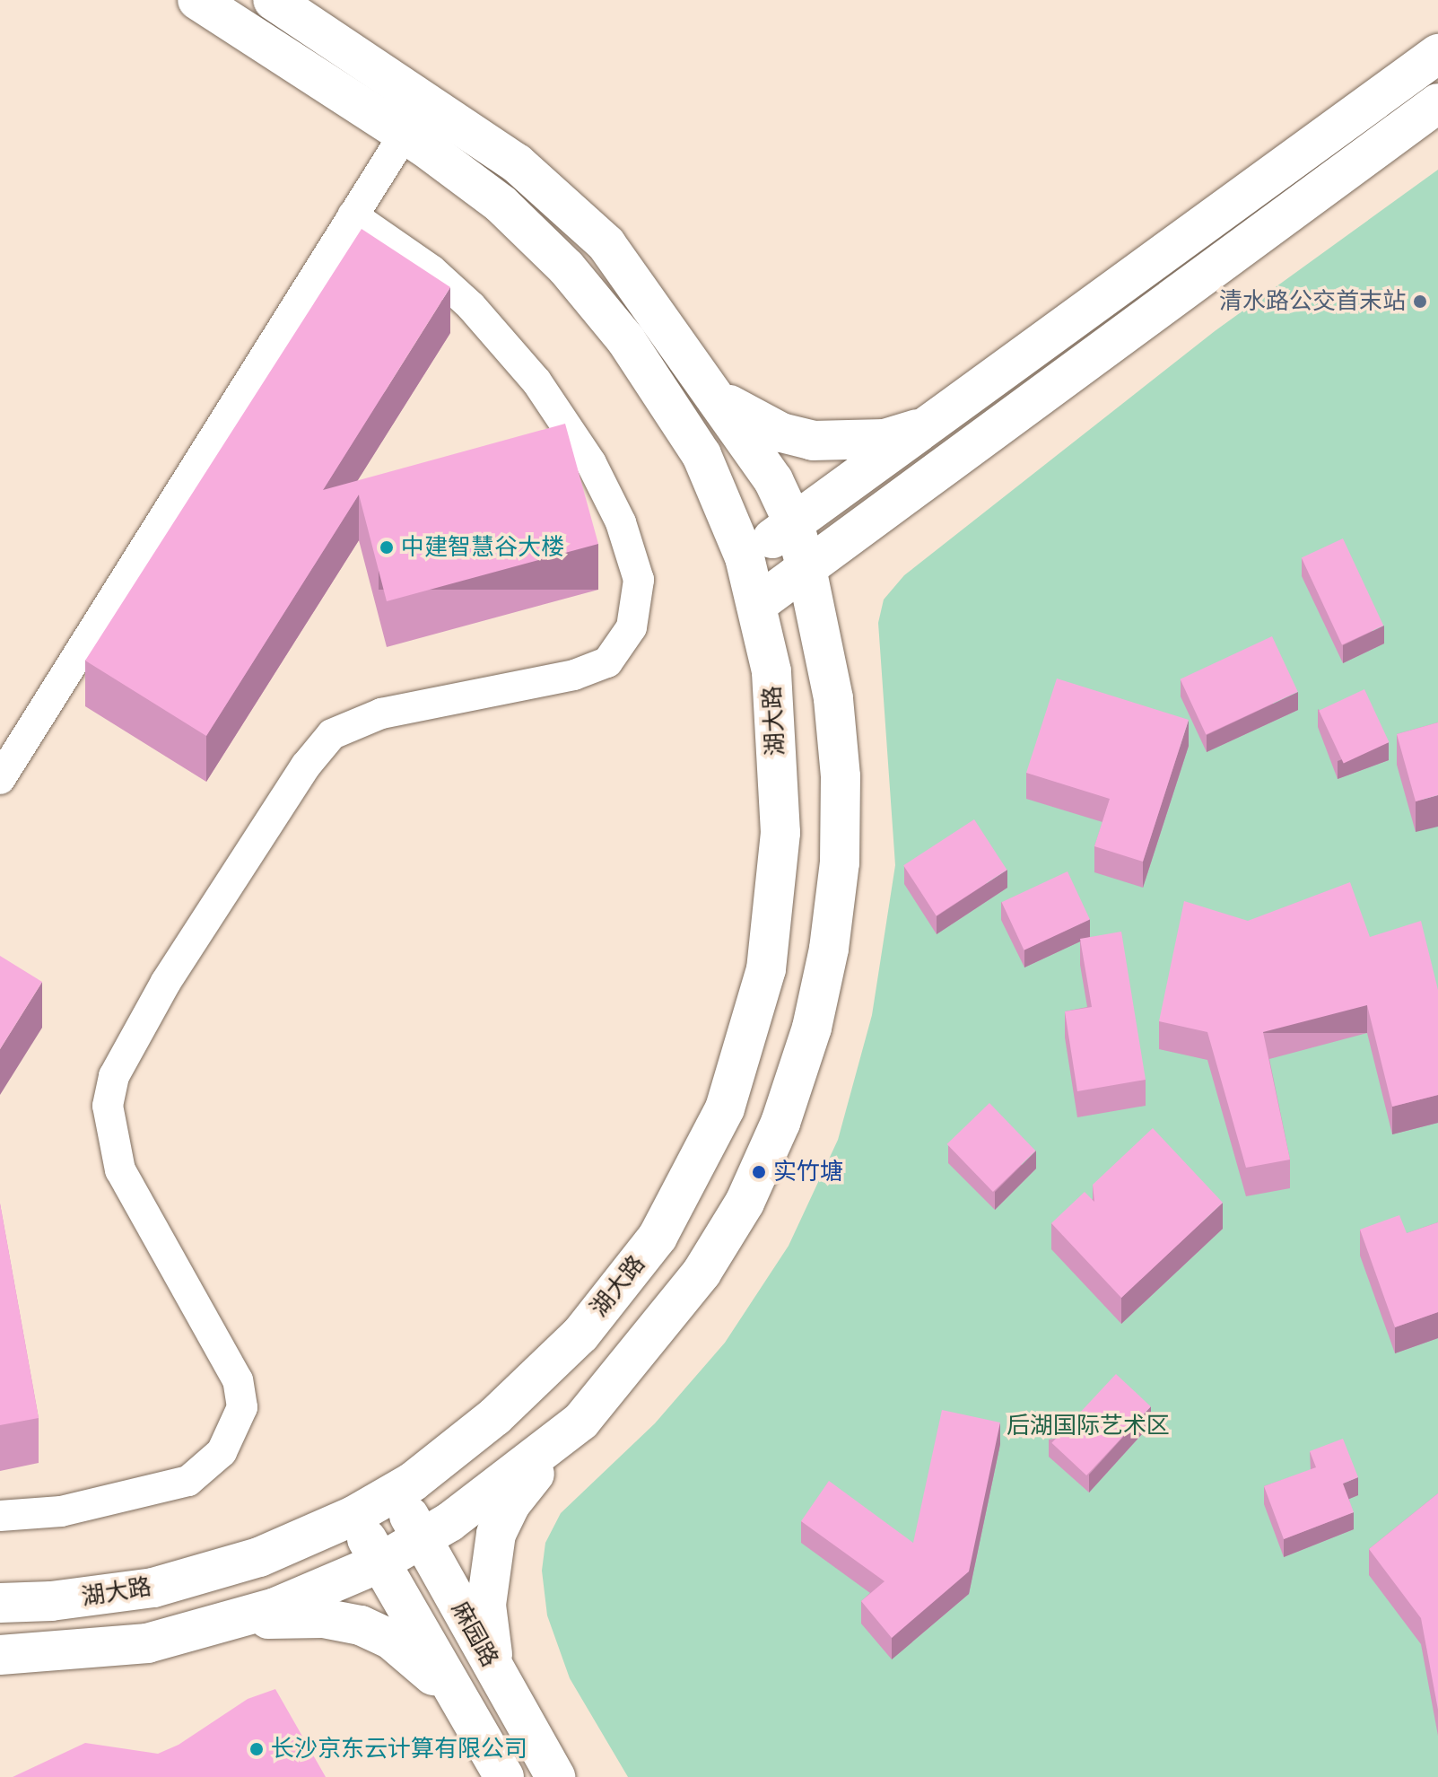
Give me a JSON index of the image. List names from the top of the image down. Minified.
{"streets":{"main road":["湖大路","麻园路"]},"crossings":[["湖大路","麻园路"]],"parks":["后湖国际艺术区"],"places":["清水路公交首末站","中建智慧谷大楼","实竹塘","长沙京东云计算有限公司"]}
